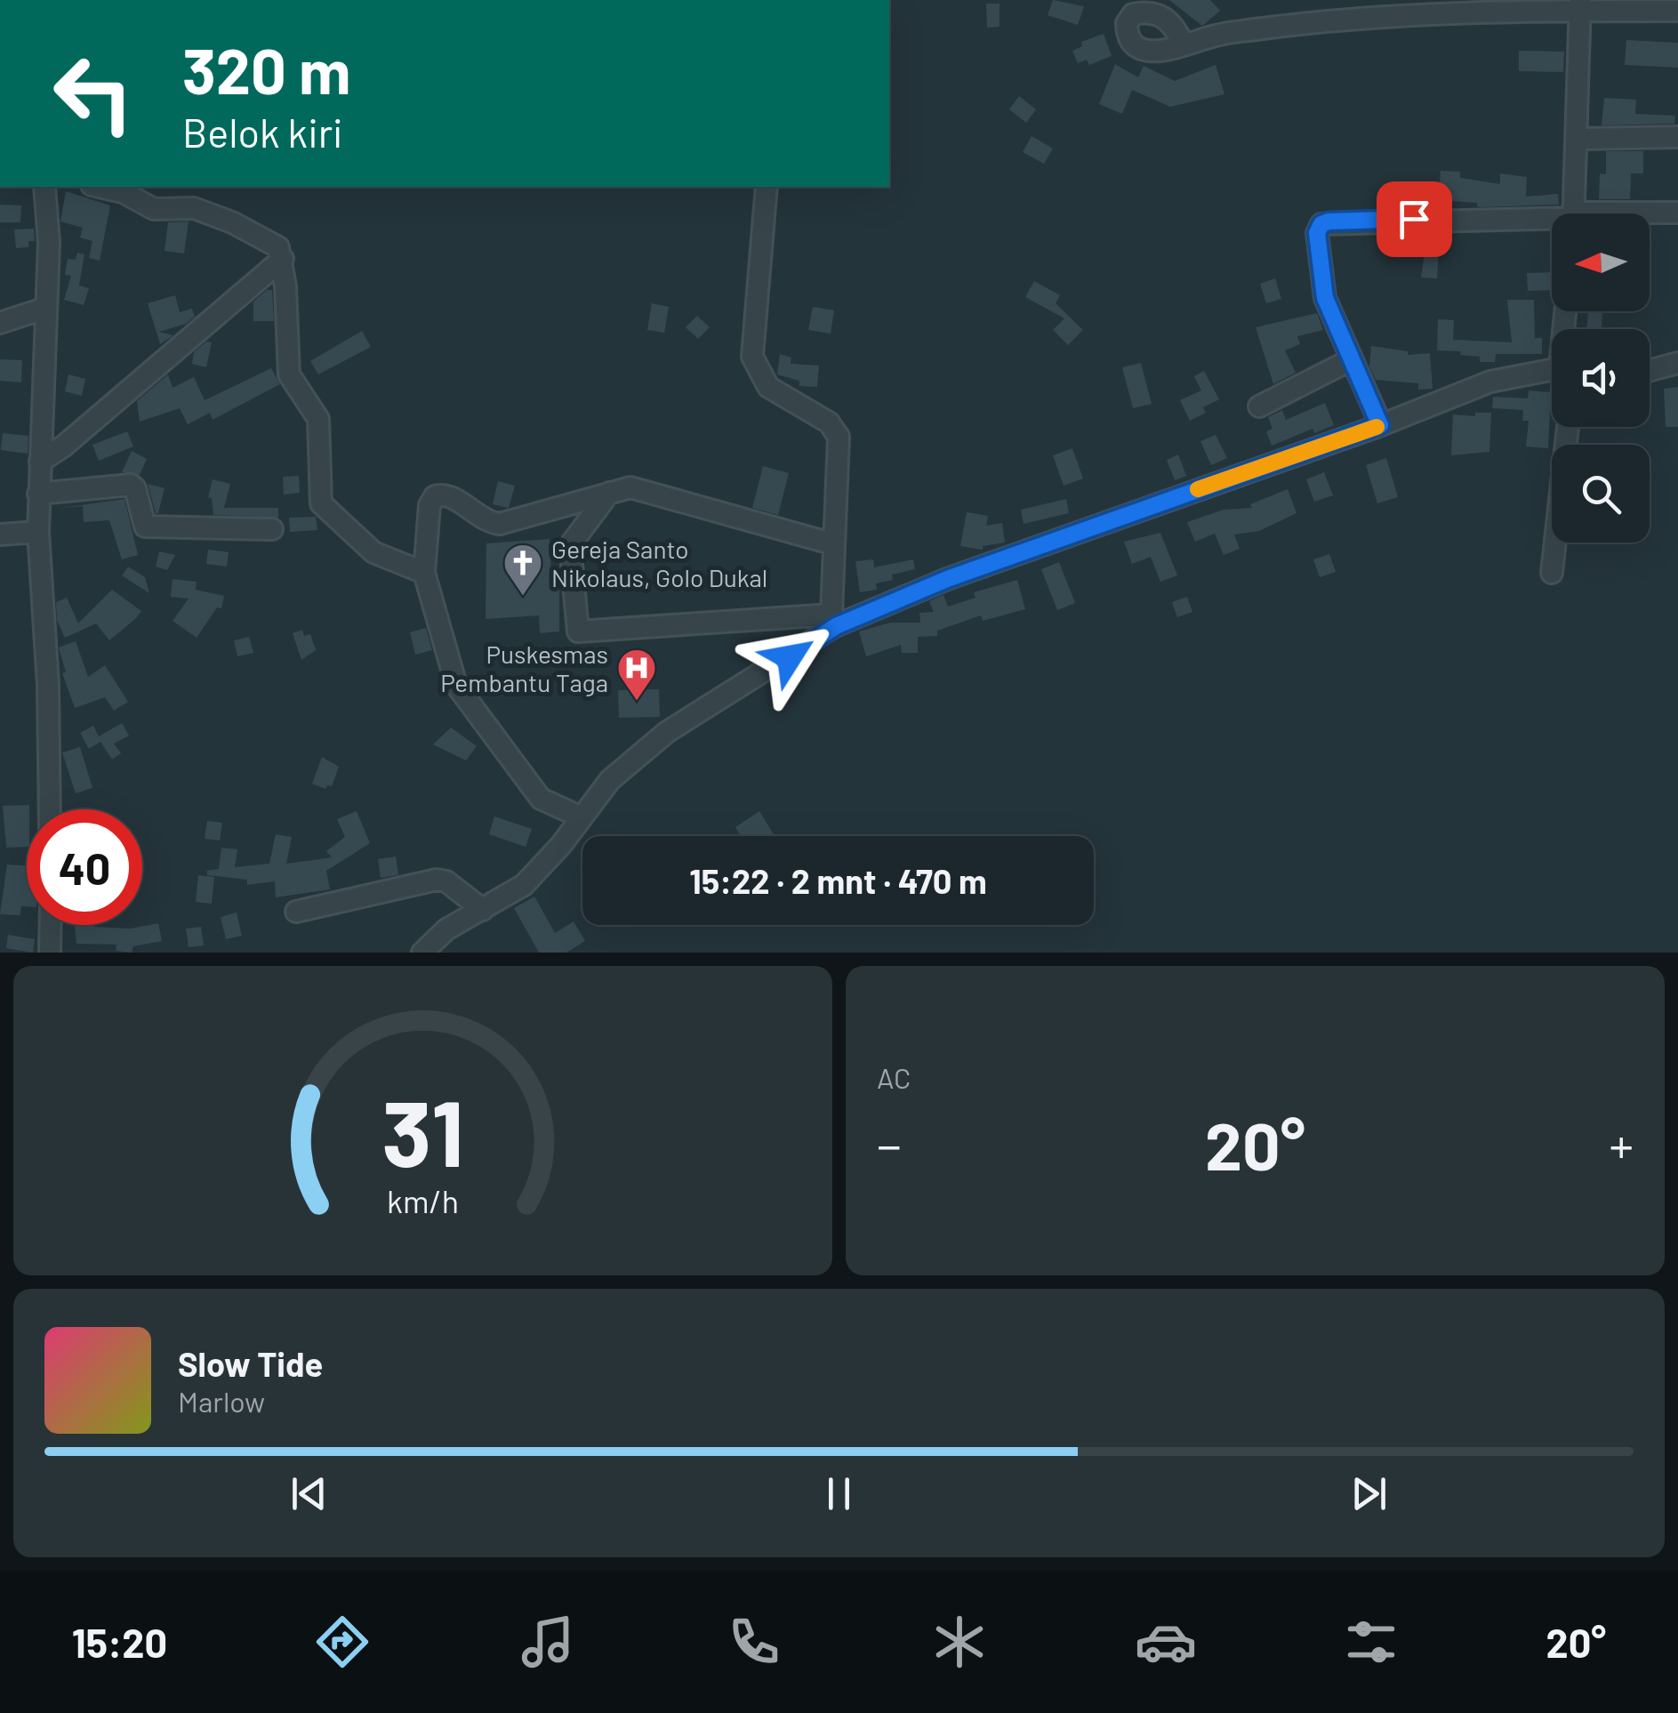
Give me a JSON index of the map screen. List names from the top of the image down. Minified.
{"places":{"church":["Gereja Santo Nikolaus, Golo Dukal"],"hospital":["Puskesmas Pembantu Taga"]},"north":"left","page":{"turn":["320 m","Belok kiri"],"limit":"40","trip":"15:22 · 2 mnt · 470 m","tile":"AC","heat":["−","20°","+"],"song":["Slow Tide","Marlow"],"tabs":["15:20","20°"],"gauge":["31","km/h"]}}
